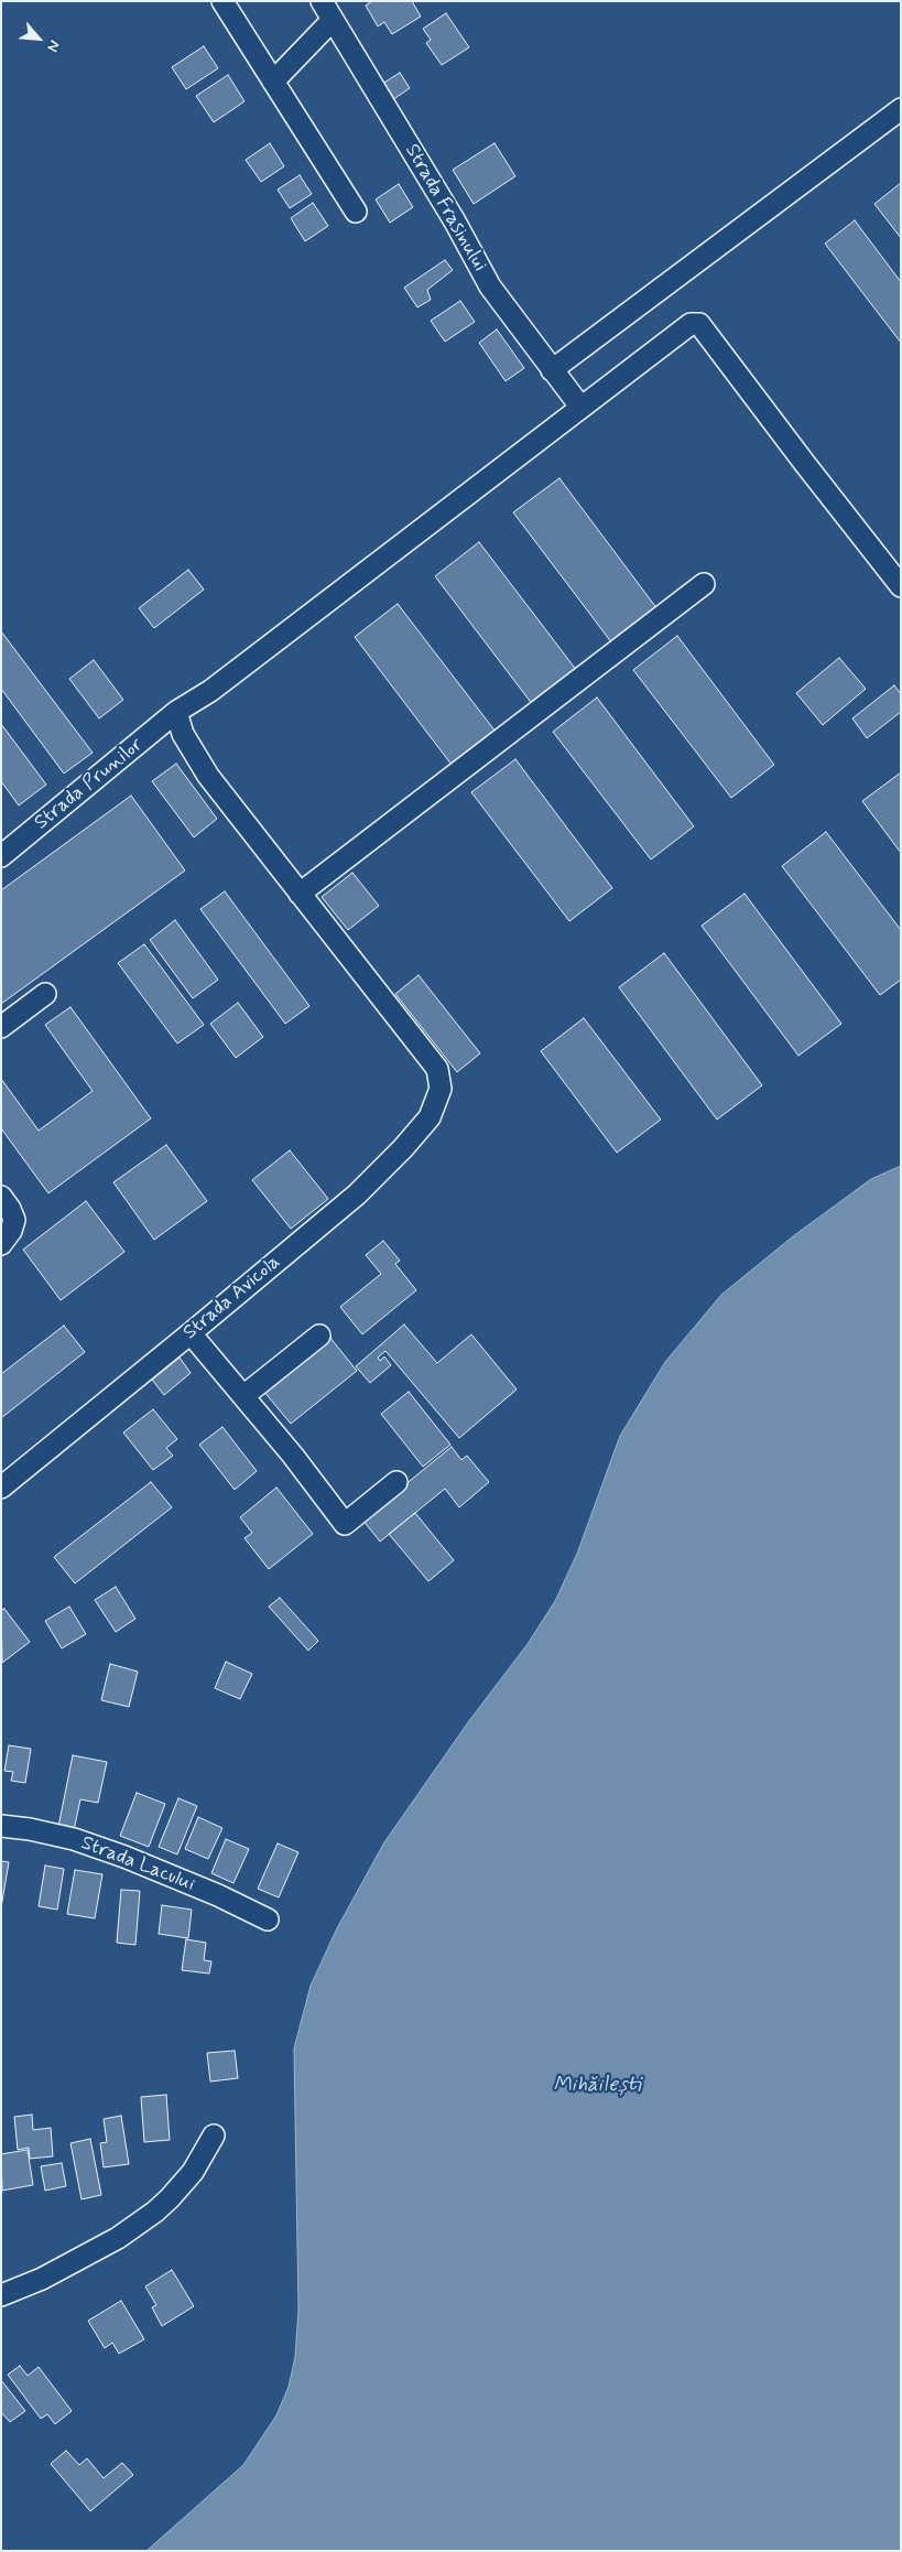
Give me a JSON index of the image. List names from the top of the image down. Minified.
{"streets":{"street":["Strada Frasinului","Strada Prunilor","Strada Avicola","Strada Lacului"]},"crossings":[["Strada Frasinului","Strada Prunilor"]],"water":["Mihăilești"],"north":"bottom right"}
